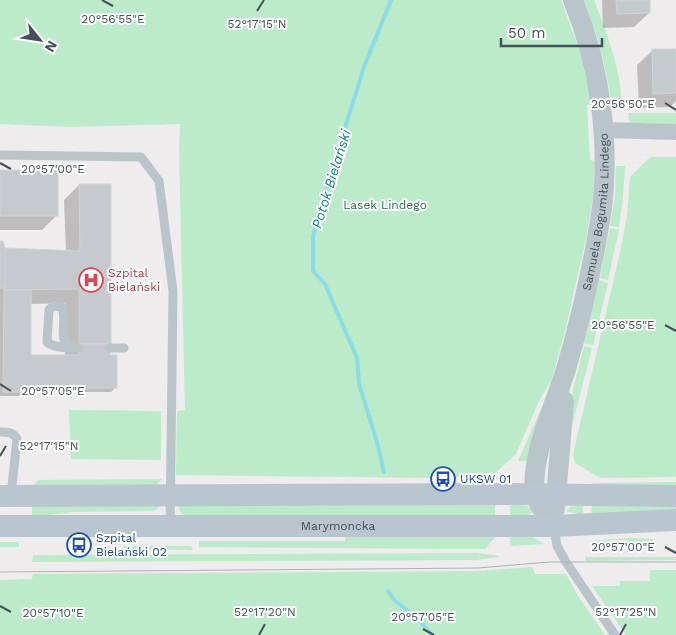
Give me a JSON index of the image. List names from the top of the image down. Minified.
{"streets":{"main road":["Marymoncka"],"street":["Samuela Bogumiła Lindego"]},"water":["Potok Bielański"],"parks":["Lasek Lindego"],"places":{"hospital":["Szpital Bielański"],"bus stop":["UKSW 01","Szpital Bielański 02"]},"scale_bar":"50 m","north":"bottom right","coordinates":["20°56'55\"E","52°17'15\"N","20°56'50\"E","20°57'00\"E","20°57'05\"E","52°17'20\"N","52°17'25\"N","20°57'10\"E"]}
